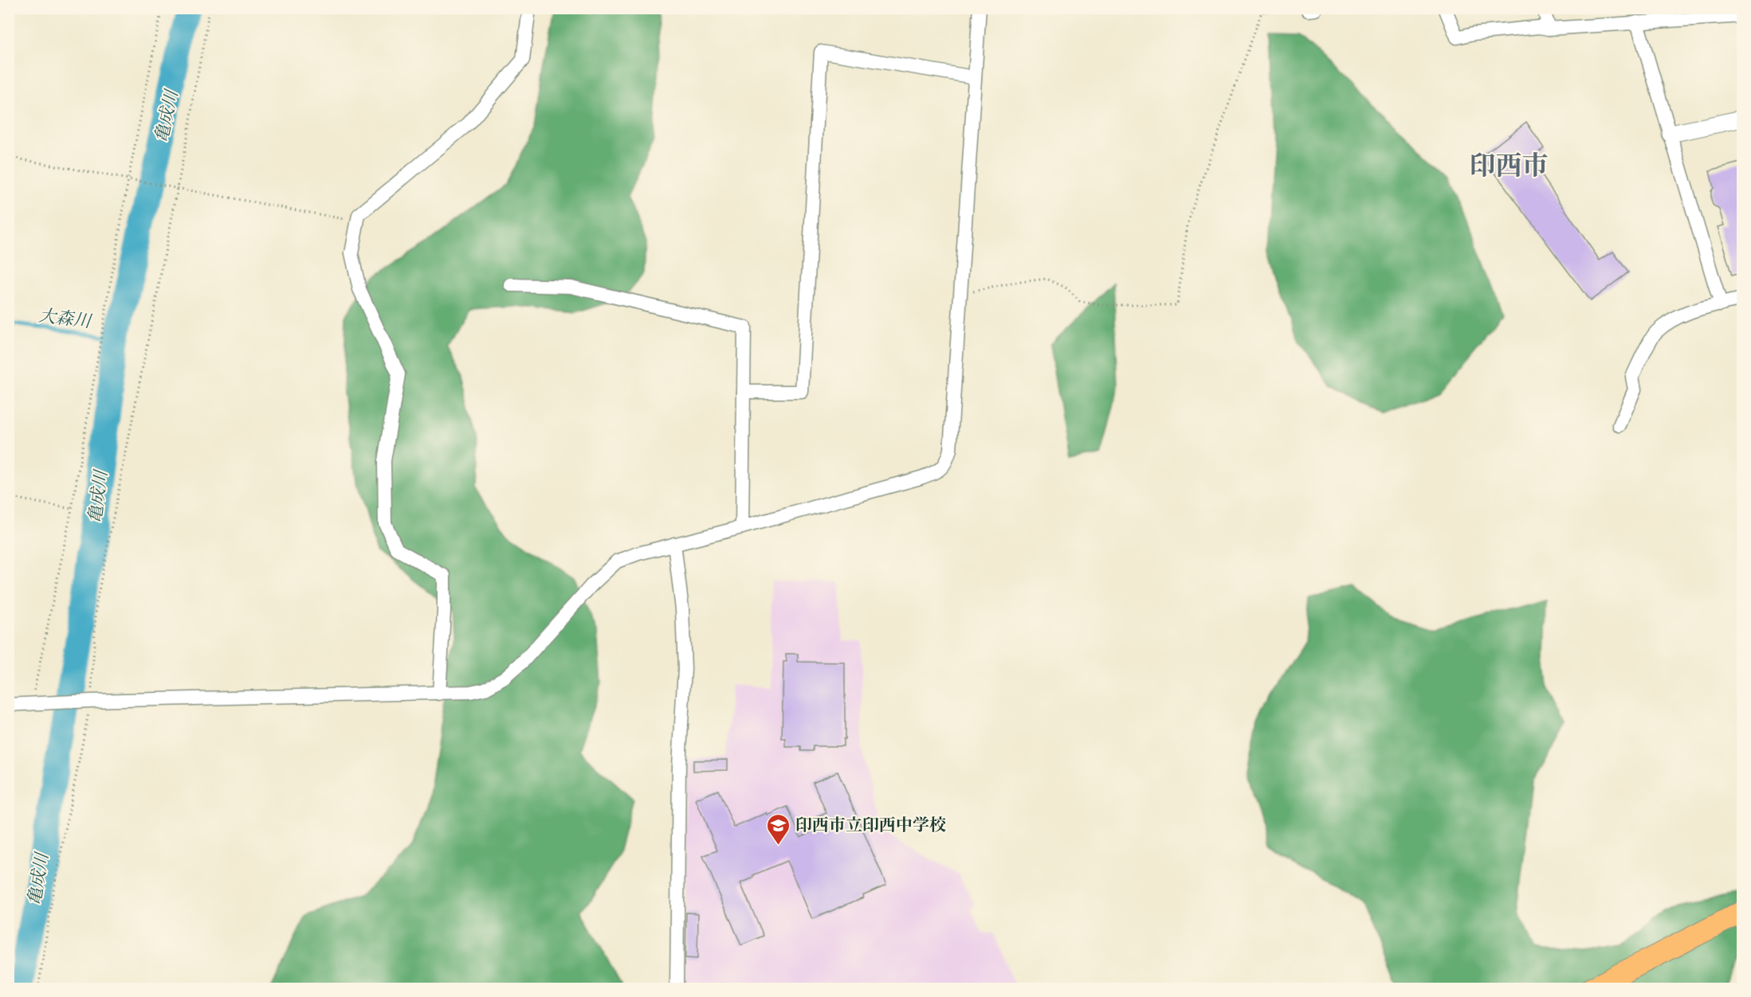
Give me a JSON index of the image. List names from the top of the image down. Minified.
{"districts":["印西市"],"water":["亀成川","大森川"],"places":{"school or university":["印西市立印西中学校"]}}
